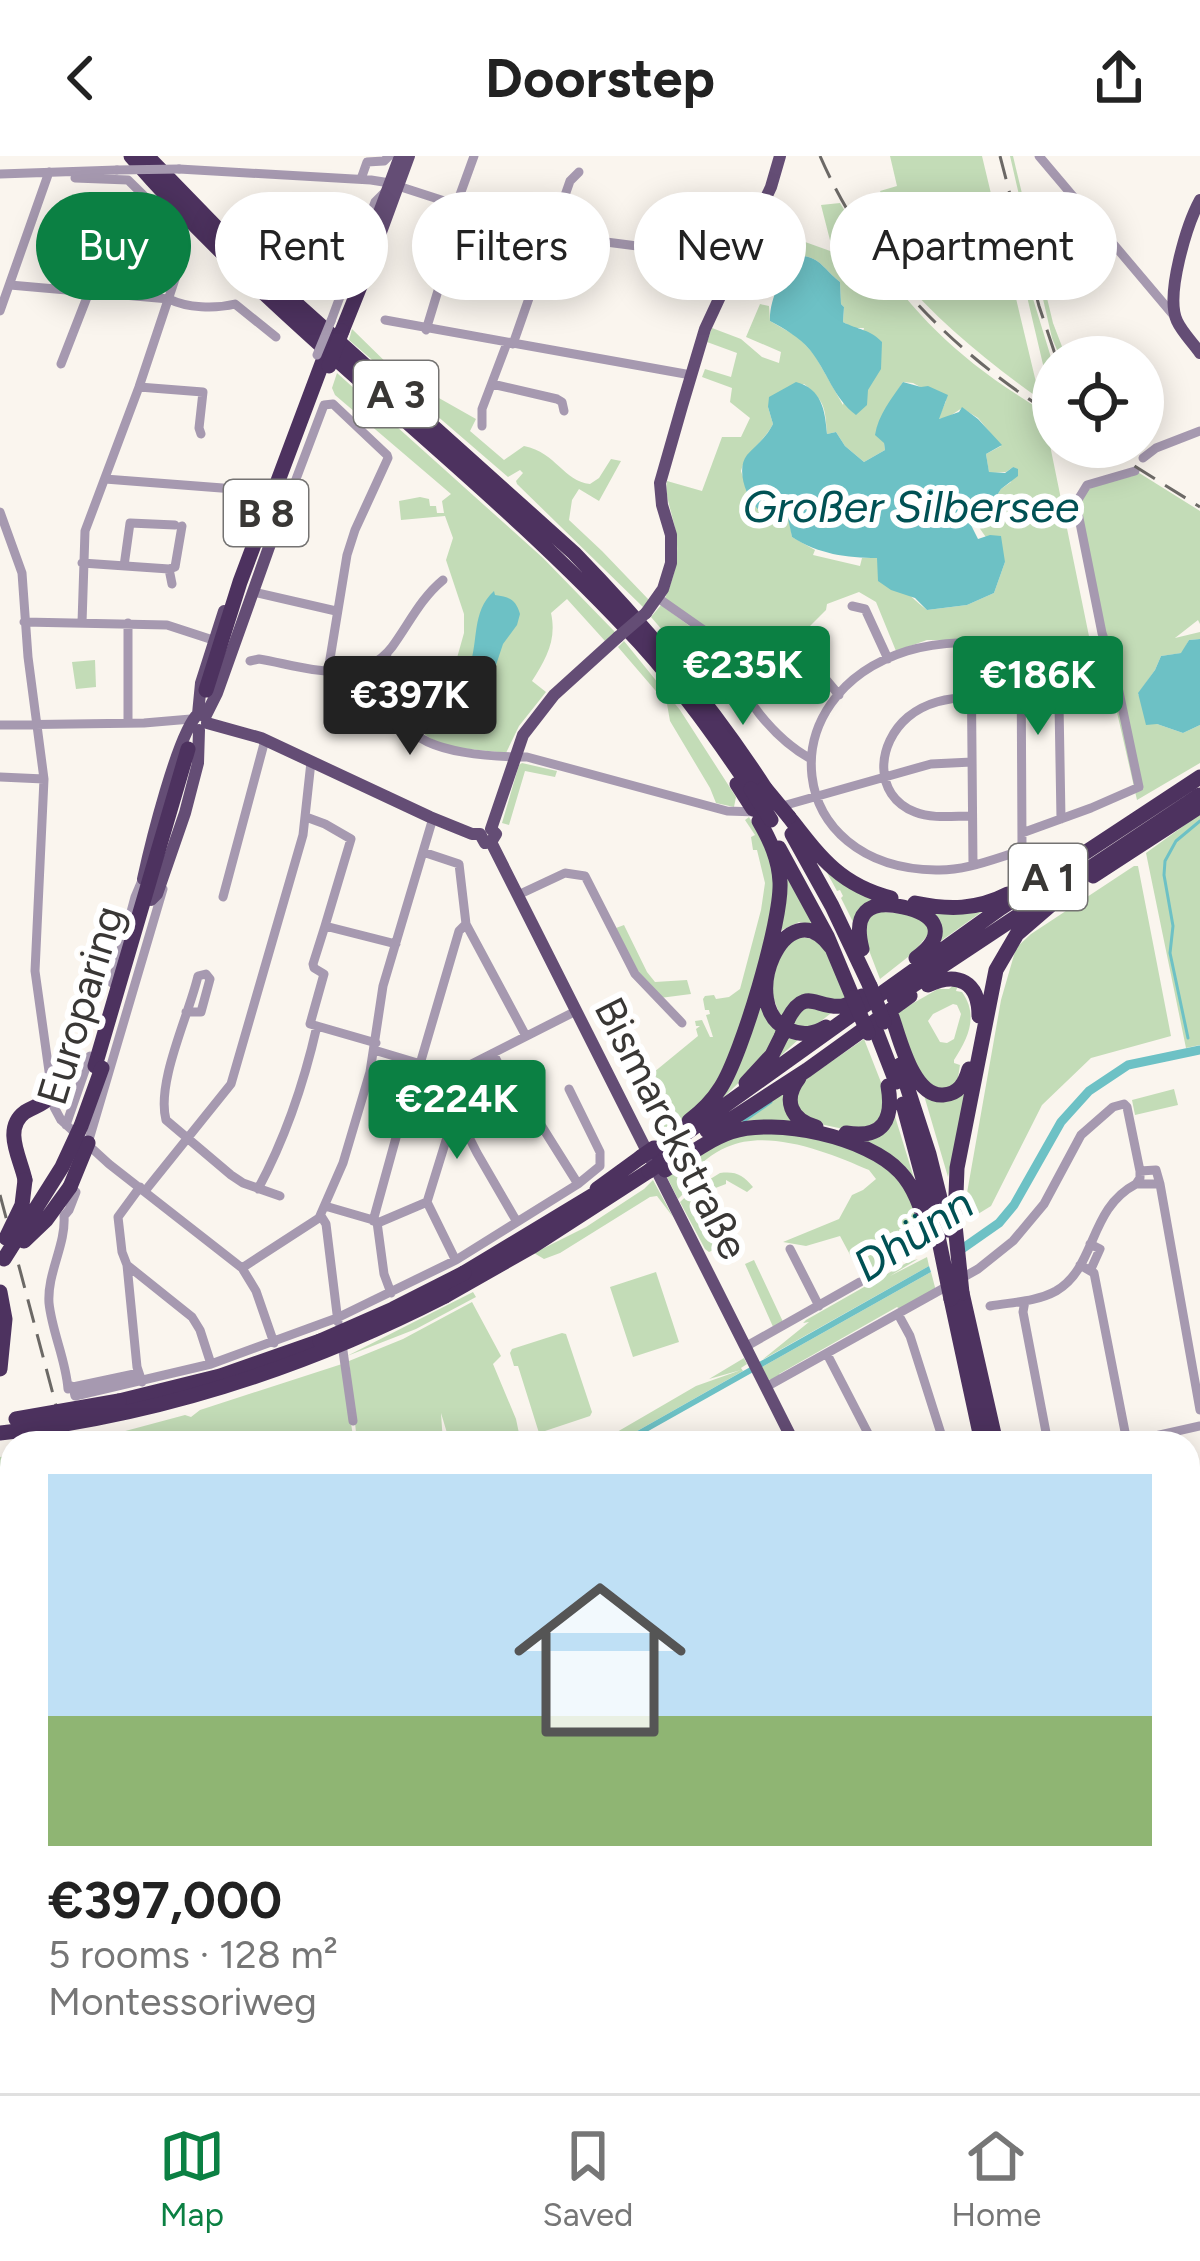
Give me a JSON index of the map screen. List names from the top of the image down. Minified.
{"streets":{"highway":["A 3","B 8","A 1","Europaring"],"main road":["Bismarckstraße"]},"water":["Großer Silbersee","Dhünn"],"page":{"header":"Doorstep","chip":["Buy","Rent","Filters","New","Apartment"],"price":["€235K","€186K","€397K","€224K"],"list":[{"name":"€397,000","note":"5 rooms · 128 m² · Montessoriweg"}],"tabs":["Map","Saved","Home"]}}
